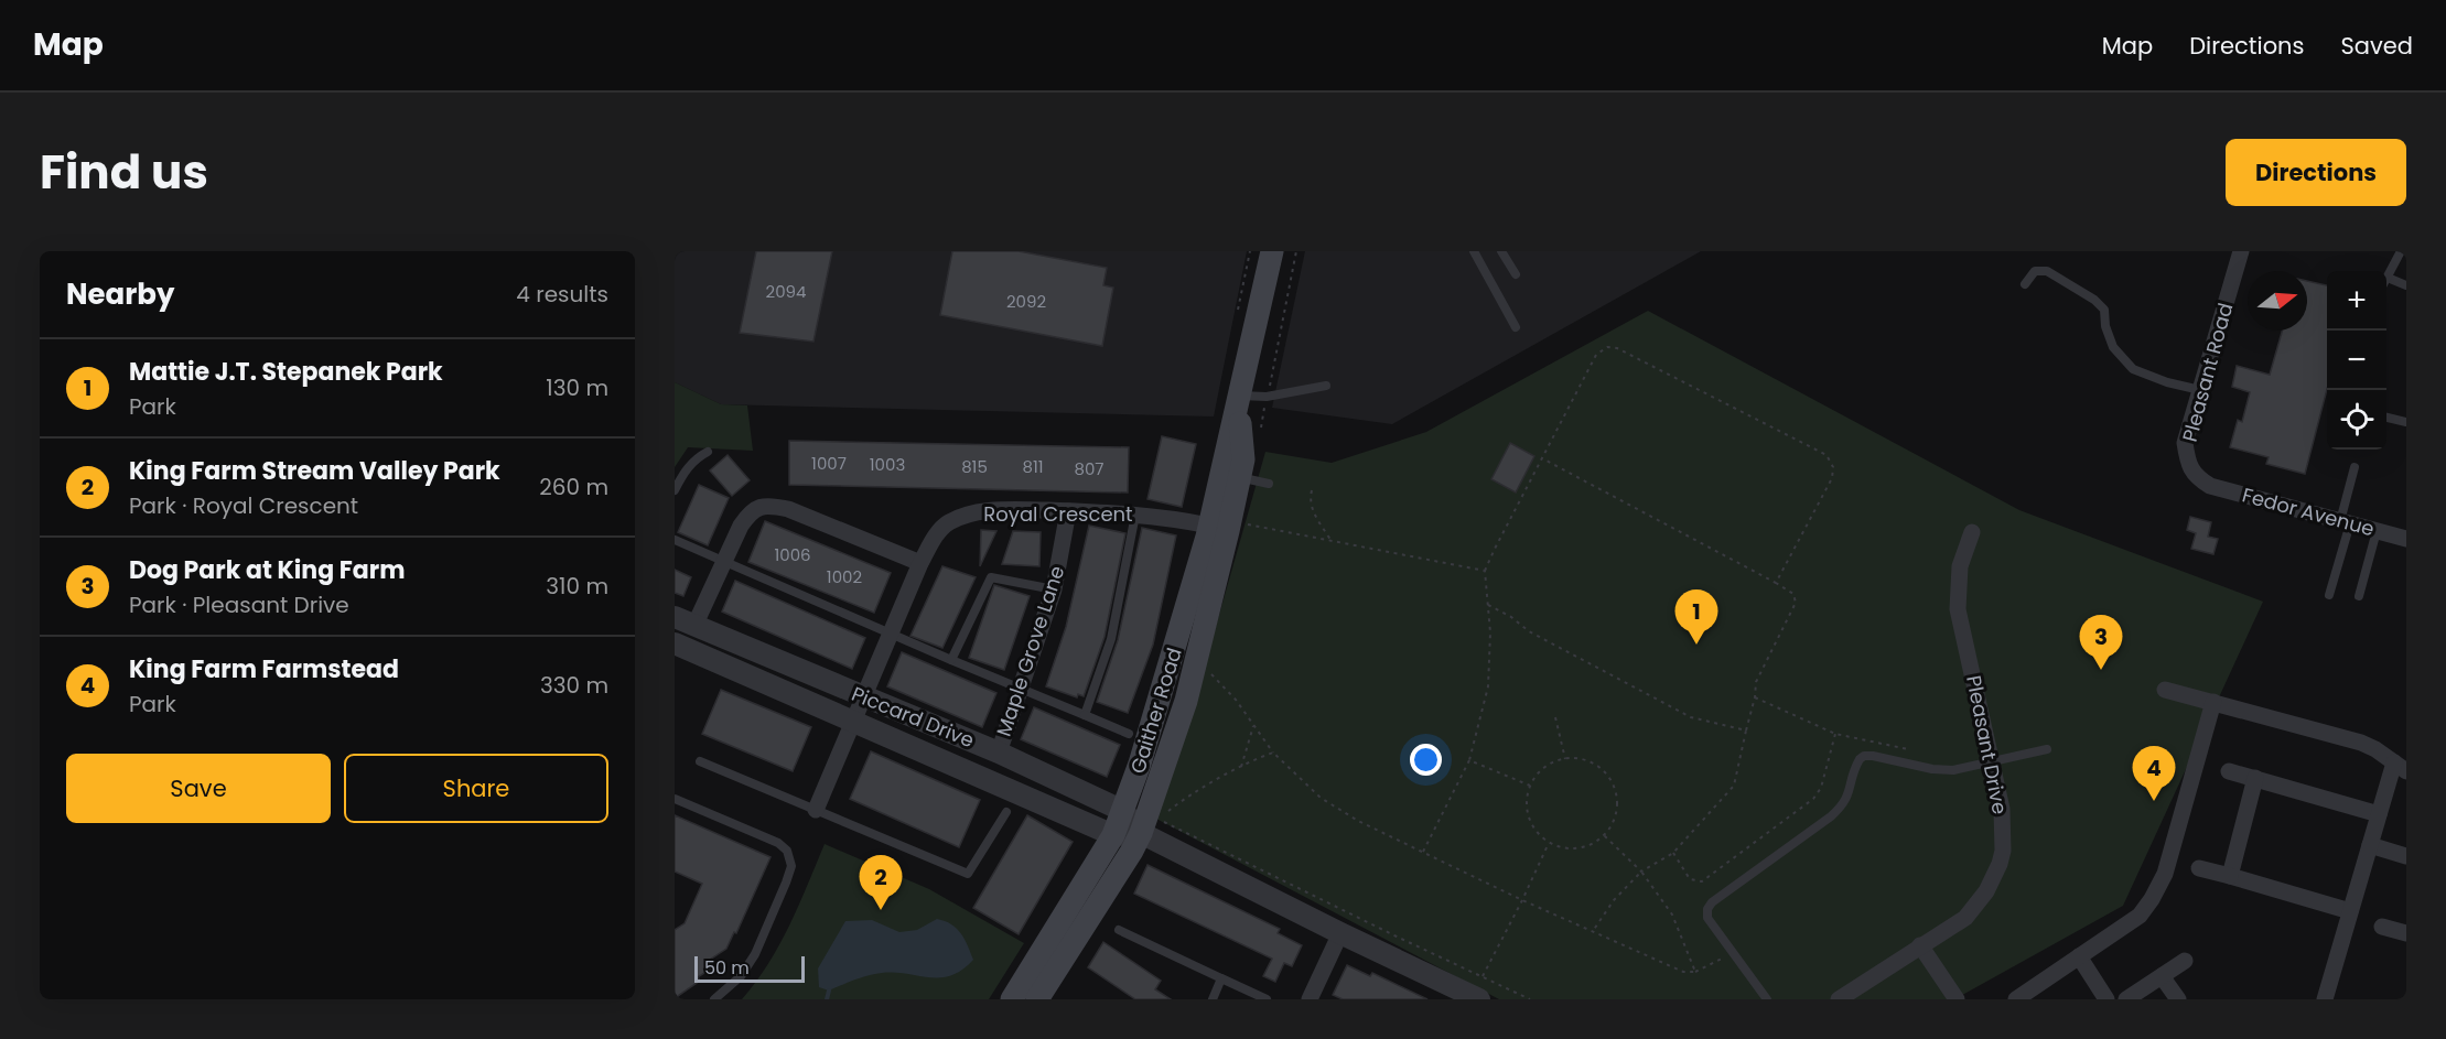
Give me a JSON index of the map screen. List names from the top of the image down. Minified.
{"streets":{"main road":["Gaither Road"],"street":["Pleasant Road","Fedor Avenue","Royal Crescent","Maple Grove Lane","Piccard Drive","Pleasant Drive"]},"crossings":[["Pleasant Road","Fedor Avenue"],["Royal Crescent","Maple Grove Lane"],["Royal Crescent","Gaither Road"],["Royal Crescent","Piccard Drive"],["Maple Grove Lane","Piccard Drive"],["Gaither Road","Piccard Drive"]],"house_numbers":["2094","2092","1007","1003","815","811","807","1006","1002"],"scale_bar":"50 m","north":"right","page":{"header":"Map","nav":["Map","Directions","Saved"],"title":"Find us","buttons":["Directions",["Save","Share"]],"heading":["Nearby","4 results"],"map_buttons":["+","−"],"list":[{"mark":"1","name":"Mattie J.T. Stepanek Park","note":"Park","value":"130 m"},{"mark":"2","name":"King Farm Stream Valley Park","note":"Park · Royal Crescent","value":"260 m"},{"mark":"3","name":"Dog Park at King Farm","note":"Park · Pleasant Drive","value":"310 m"},{"mark":"4","name":"King Farm Farmstead","note":"Park","value":"330 m"}],"pins":["1","3","4","2"],"scale":"50 m"}}
